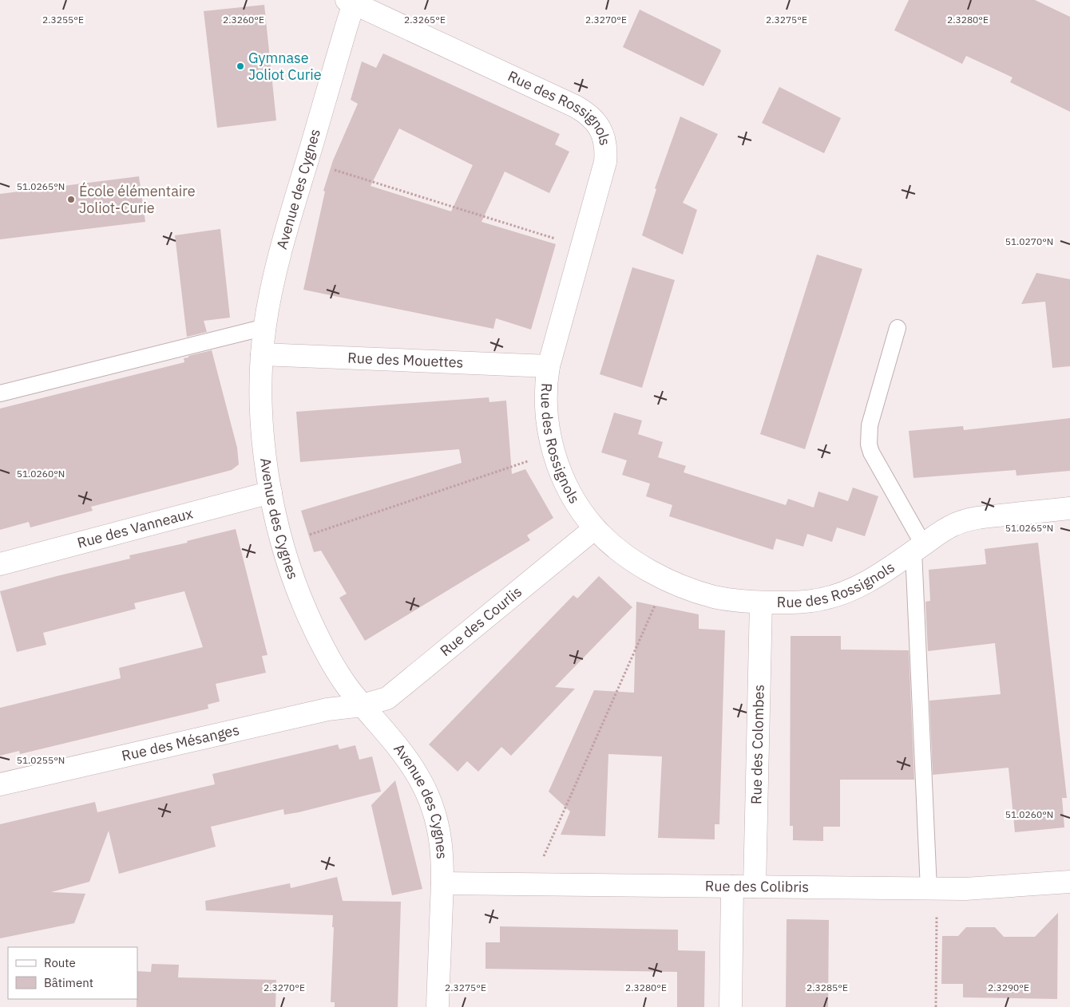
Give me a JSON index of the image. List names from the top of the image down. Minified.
{"streets":{"street":["Rue des Rossignols","Avenue des Cygnes","Rue des Mouettes","Rue des Vanneaux","Rue des Courlis","Rue des Mésanges","Rue des Colombes","Rue des Colibris"]},"crossings":[["Rue des Rossignols","Avenue des Cygnes"],["Rue des Rossignols","Rue des Mouettes"],["Rue des Rossignols","Rue des Courlis"],["Rue des Rossignols","Rue des Colombes"],["Avenue des Cygnes","Rue des Mouettes"],["Avenue des Cygnes","Rue des Vanneaux"],["Avenue des Cygnes","Rue des Courlis"],["Avenue des Cygnes","Rue des Mésanges"],["Avenue des Cygnes","Rue des Colibris"],["Rue des Courlis","Rue des Mésanges"],["Rue des Colombes","Rue des Colibris"]],"places":["Gymnase Joliot Curie","École élémentaire Joliot-Curie"],"legend":["Route","Bâtiment"],"coordinates":["2.3255°E","2.3260°E","2.3265°E","2.3270°E","2.3275°E","2.3280°E","51.0265°N","51.0270°N","51.0260°N","51.0255°N","2.3290°E","2.3285°E"]}
